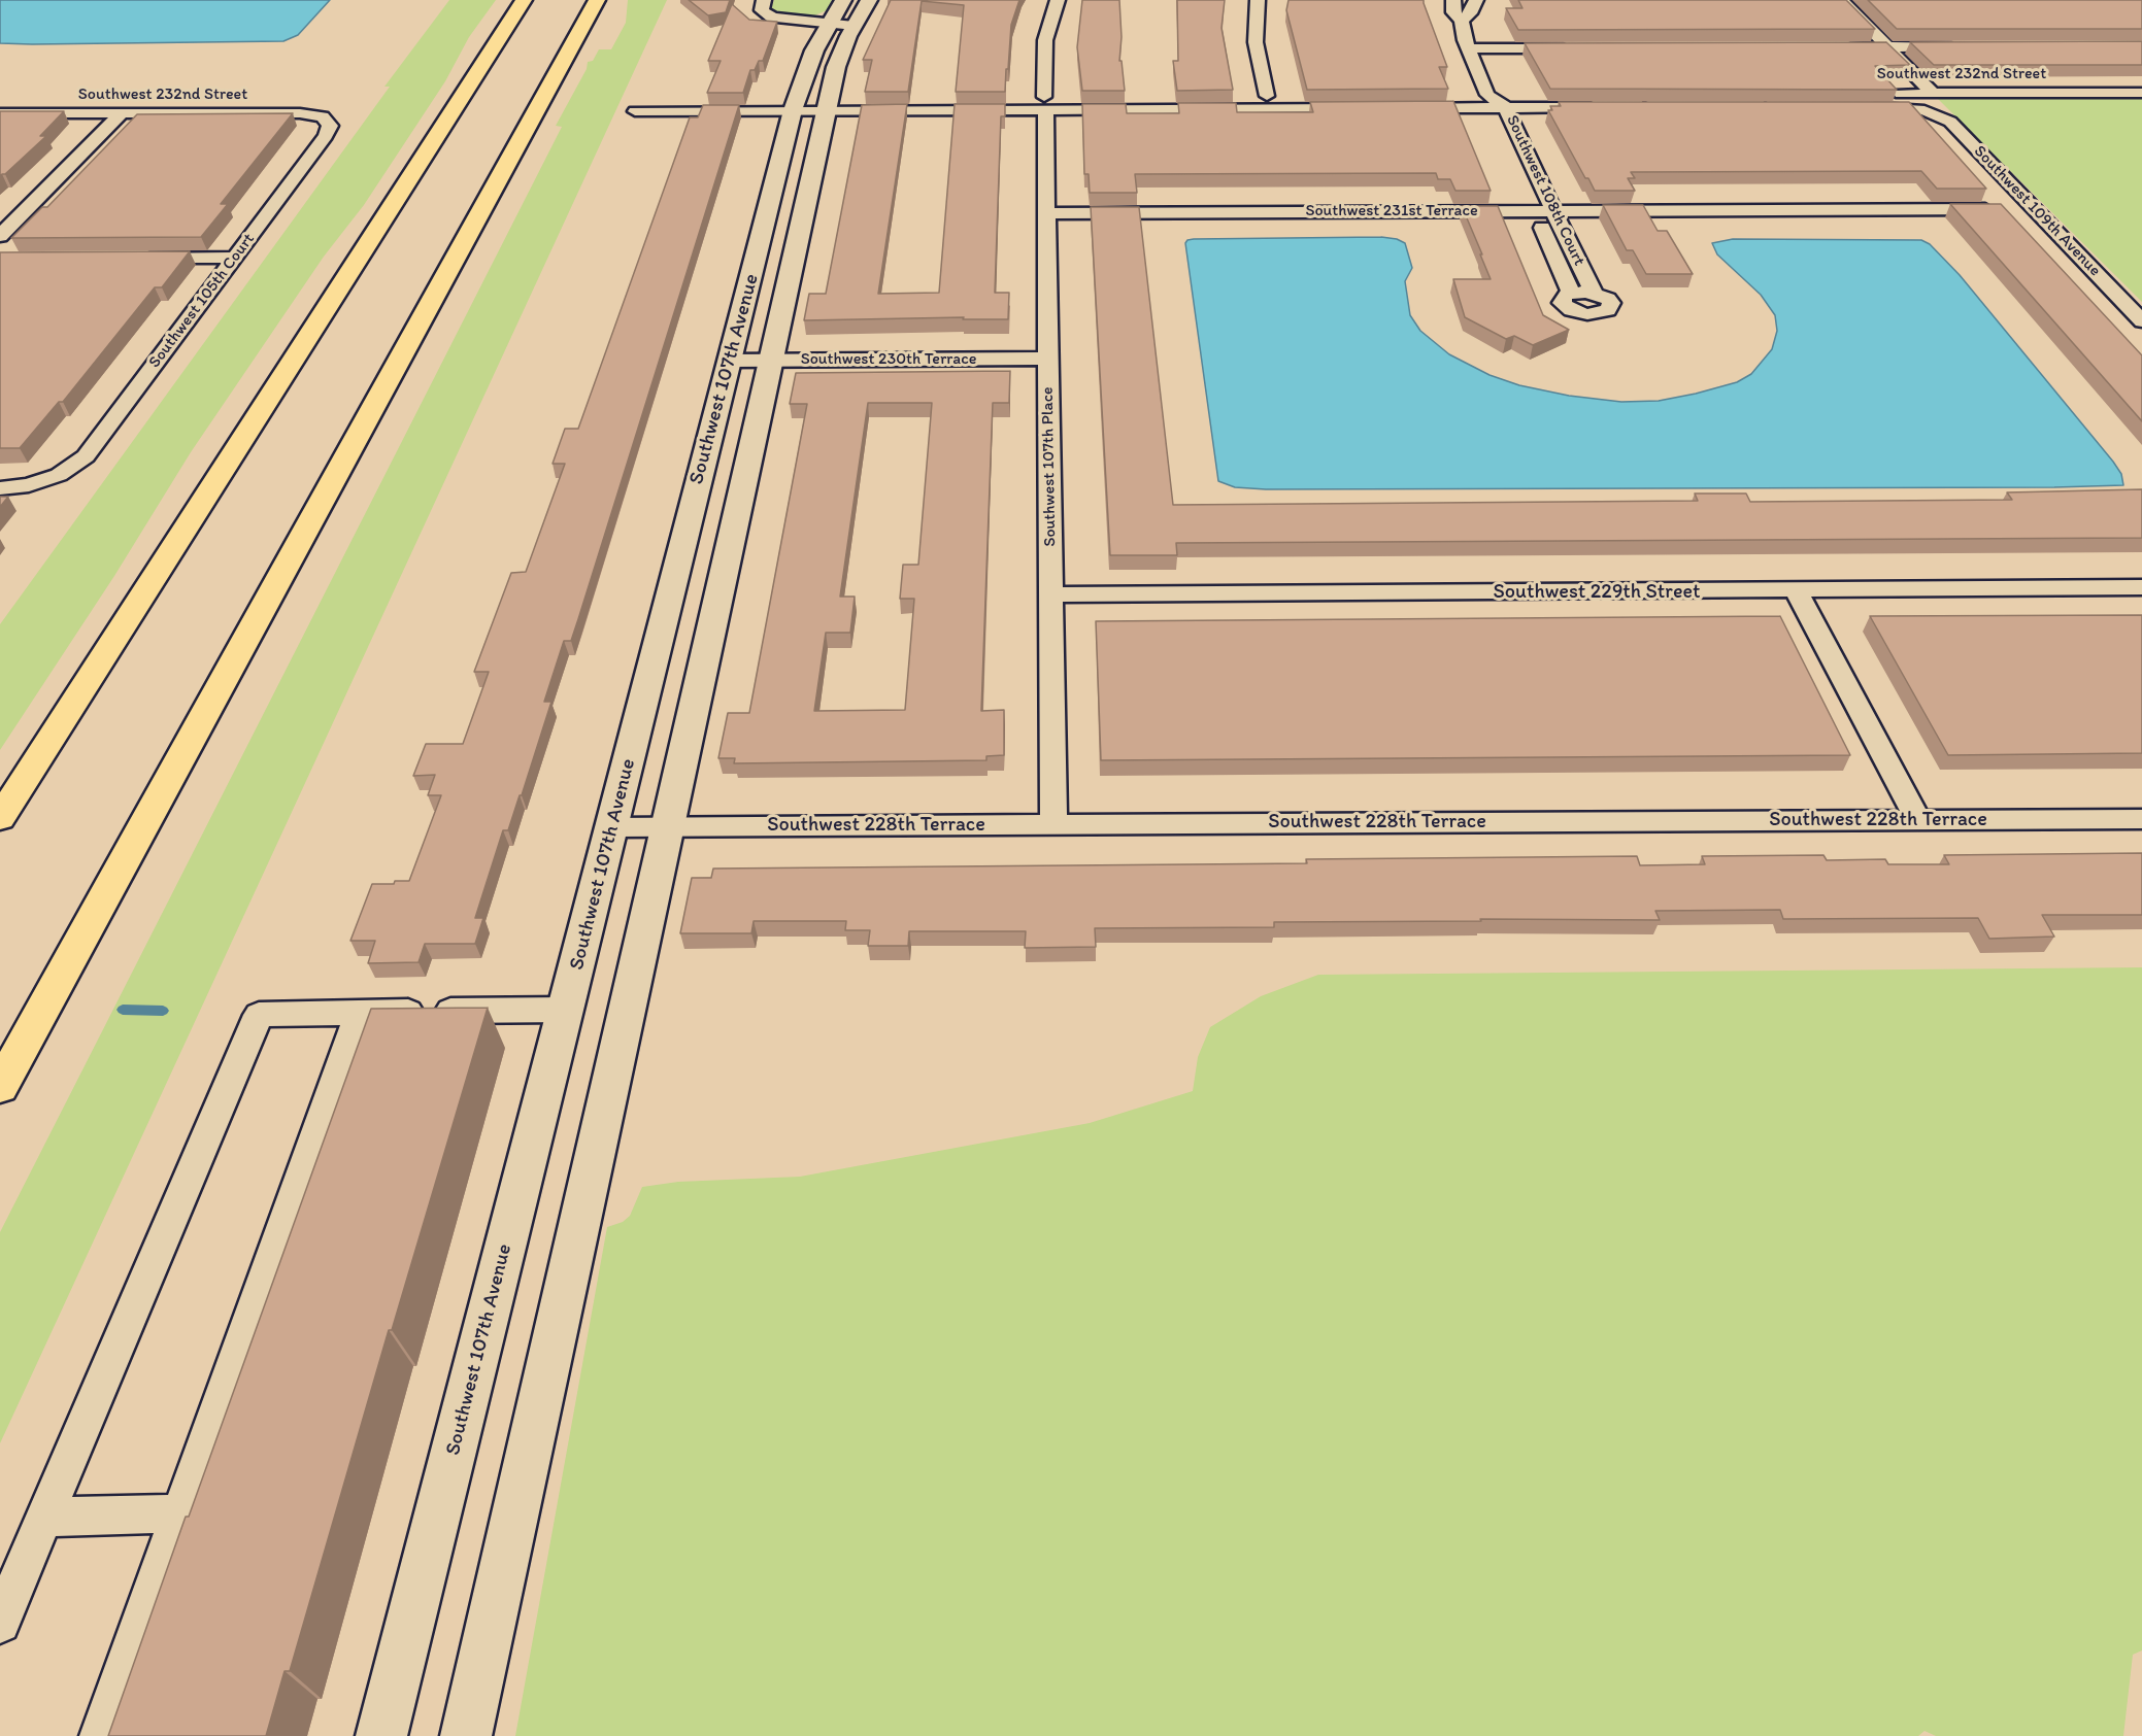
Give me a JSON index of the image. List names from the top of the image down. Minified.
{"streets":{"street":["Southwest 232nd Street","Southwest 108th Court","Southwest 231st Terrace","Southwest 109th Avenue","Southwest 105th Court","Southwest 230th Terrace","Southwest 107th Avenue","Southwest 107th Place","Southwest 229th Street","Southwest 228th Terrace"]},"crossings":[["Southwest 232nd Street","Southwest 109th Avenue"],["Southwest 232nd Street","Southwest 105th Court"],["Southwest 108th Court","Southwest 231st Terrace"],["Southwest 231st Terrace","Southwest 109th Avenue"],["Southwest 231st Terrace","Southwest 107th Place"],["Southwest 230th Terrace","Southwest 107th Avenue"],["Southwest 230th Terrace","Southwest 107th Place"],["Southwest 107th Avenue","Southwest 228th Terrace"],["Southwest 107th Place","Southwest 229th Street"],["Southwest 107th Place","Southwest 228th Terrace"]]}
